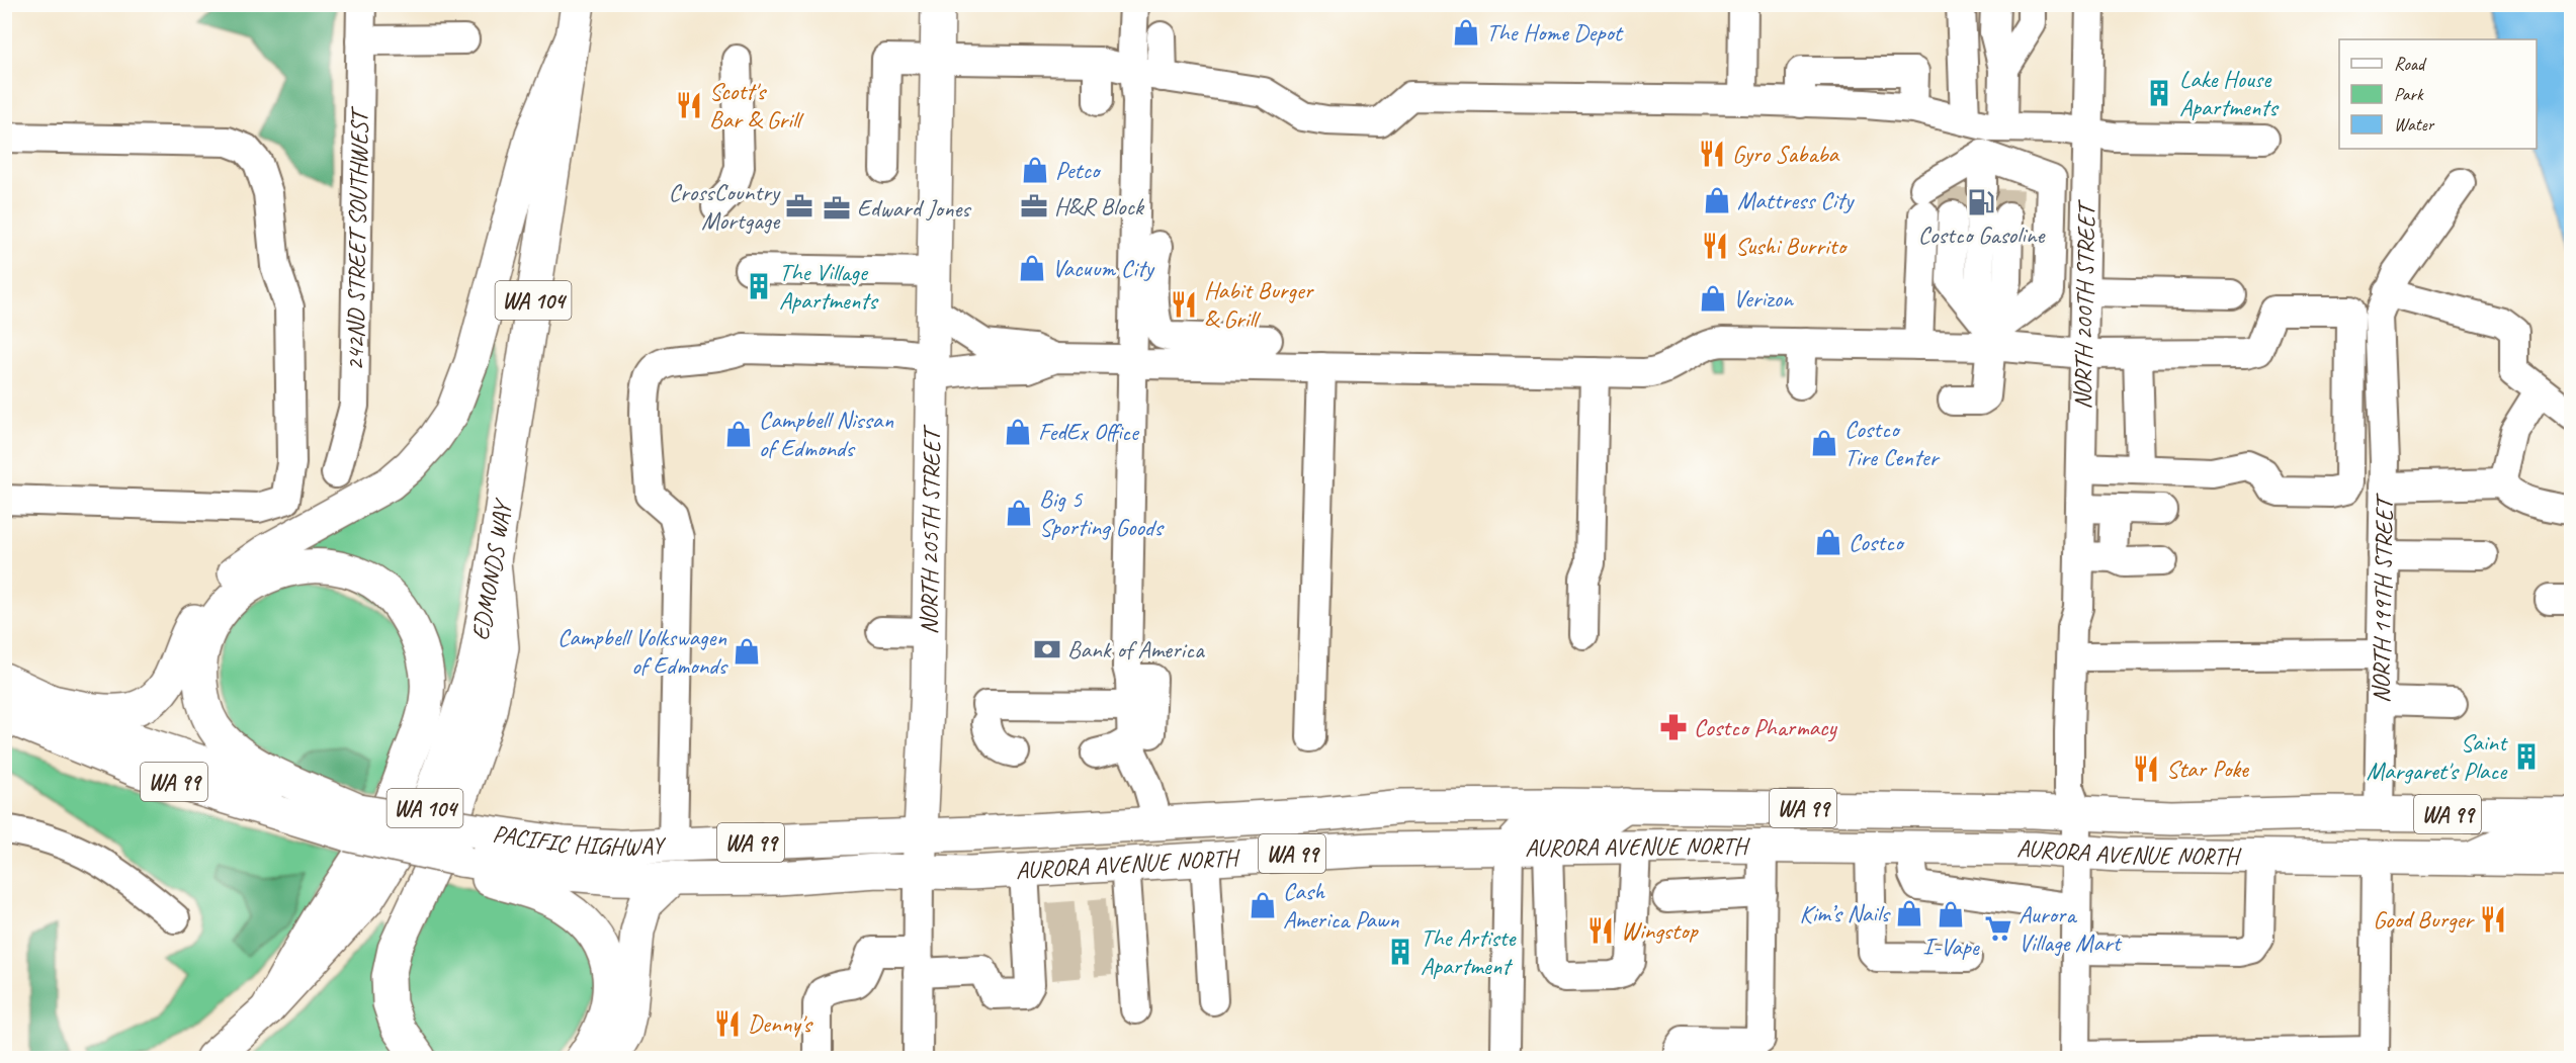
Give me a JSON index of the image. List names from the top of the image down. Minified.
{"streets":{"main road":["WA 104","NORTH 205TH STREET","EDMONDS WAY","WA 99","PACIFIC HIGHWAY","AURORA AVENUE NORTH"],"street":["242ND STREET SOUTHWEST","NORTH 200TH STREET","NORTH 199TH STREET"]},"crossings":[["NORTH 200TH STREET","AURORA AVENUE NORTH"],["NORTH 205TH STREET","PACIFIC HIGHWAY"],["NORTH 205TH STREET","AURORA AVENUE NORTH"],["NORTH 199TH STREET","AURORA AVENUE NORTH"],["PACIFIC HIGHWAY","AURORA AVENUE NORTH"]],"places":{"shop":["The Home Depot","Petco","Mattress City","Vacuum City","Verizon","FedEx Office","Campbell Nissan of Edmonds","Costco Tire Center","Big 5 Sporting Goods","Costco","Campbell Volkswagen of Edmonds","Cash America Pawn","Kim’s Nails","I-Vape"],"building":["Lake House Apartments","The Village Apartments","Saint Margaret's Place","The Artiste Apartment"],"restaurant":["Scott's Bar & Grill","Gyro Sababa","Sushi Burrito","Habit Burger & Grill","Star Poke","Good Burger","Wingstop","Denny's"],"fuel station":["Costco Gasoline"],"office":["CrossCountry Mortgage","H&R Block","Edward Jones"],"bank":["Bank of America"],"pharmacy":["Costco Pharmacy"],"supermarket":["Aurora Village Mart"]},"legend":["Road","Park","Water"]}
